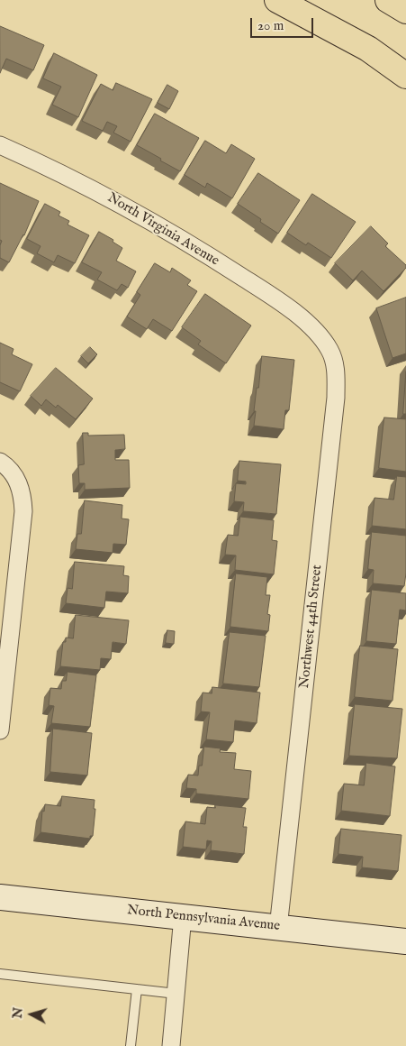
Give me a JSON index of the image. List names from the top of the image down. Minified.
{"streets":{"main road":["North Pennsylvania Avenue"],"street":["North Virginia Avenue","Northwest 44th Street"]},"crossings":[["North Virginia Avenue","Northwest 44th Street"],["Northwest 44th Street","North Pennsylvania Avenue"]],"scale_bar":"20 m","north":"left"}
